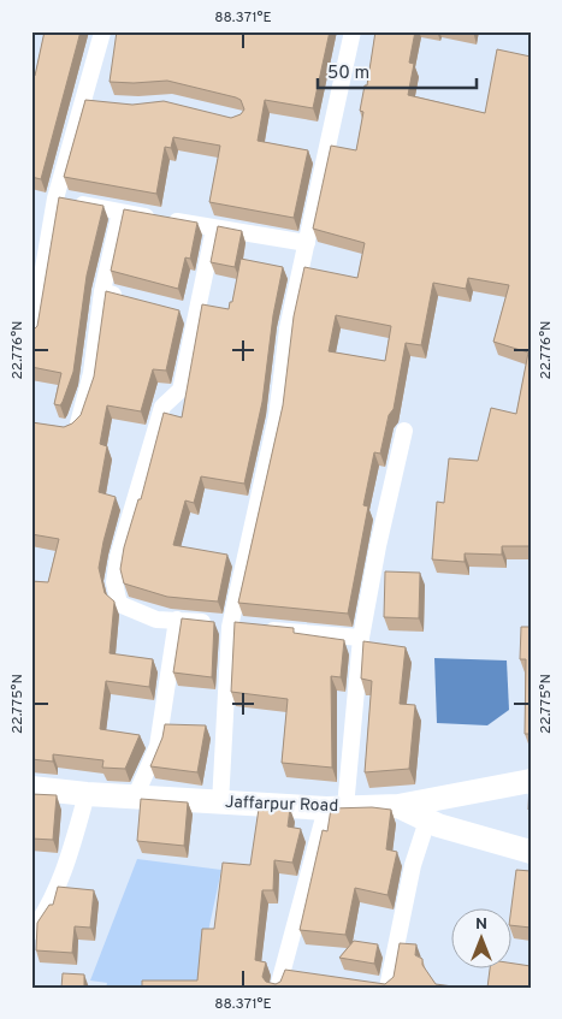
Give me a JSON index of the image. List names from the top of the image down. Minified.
{"streets":{"street":["Jaffarpur Road"]},"scale_bar":"50 m","north":"top","coordinates":["88.371°E","22.776°N","22.775°N"]}
